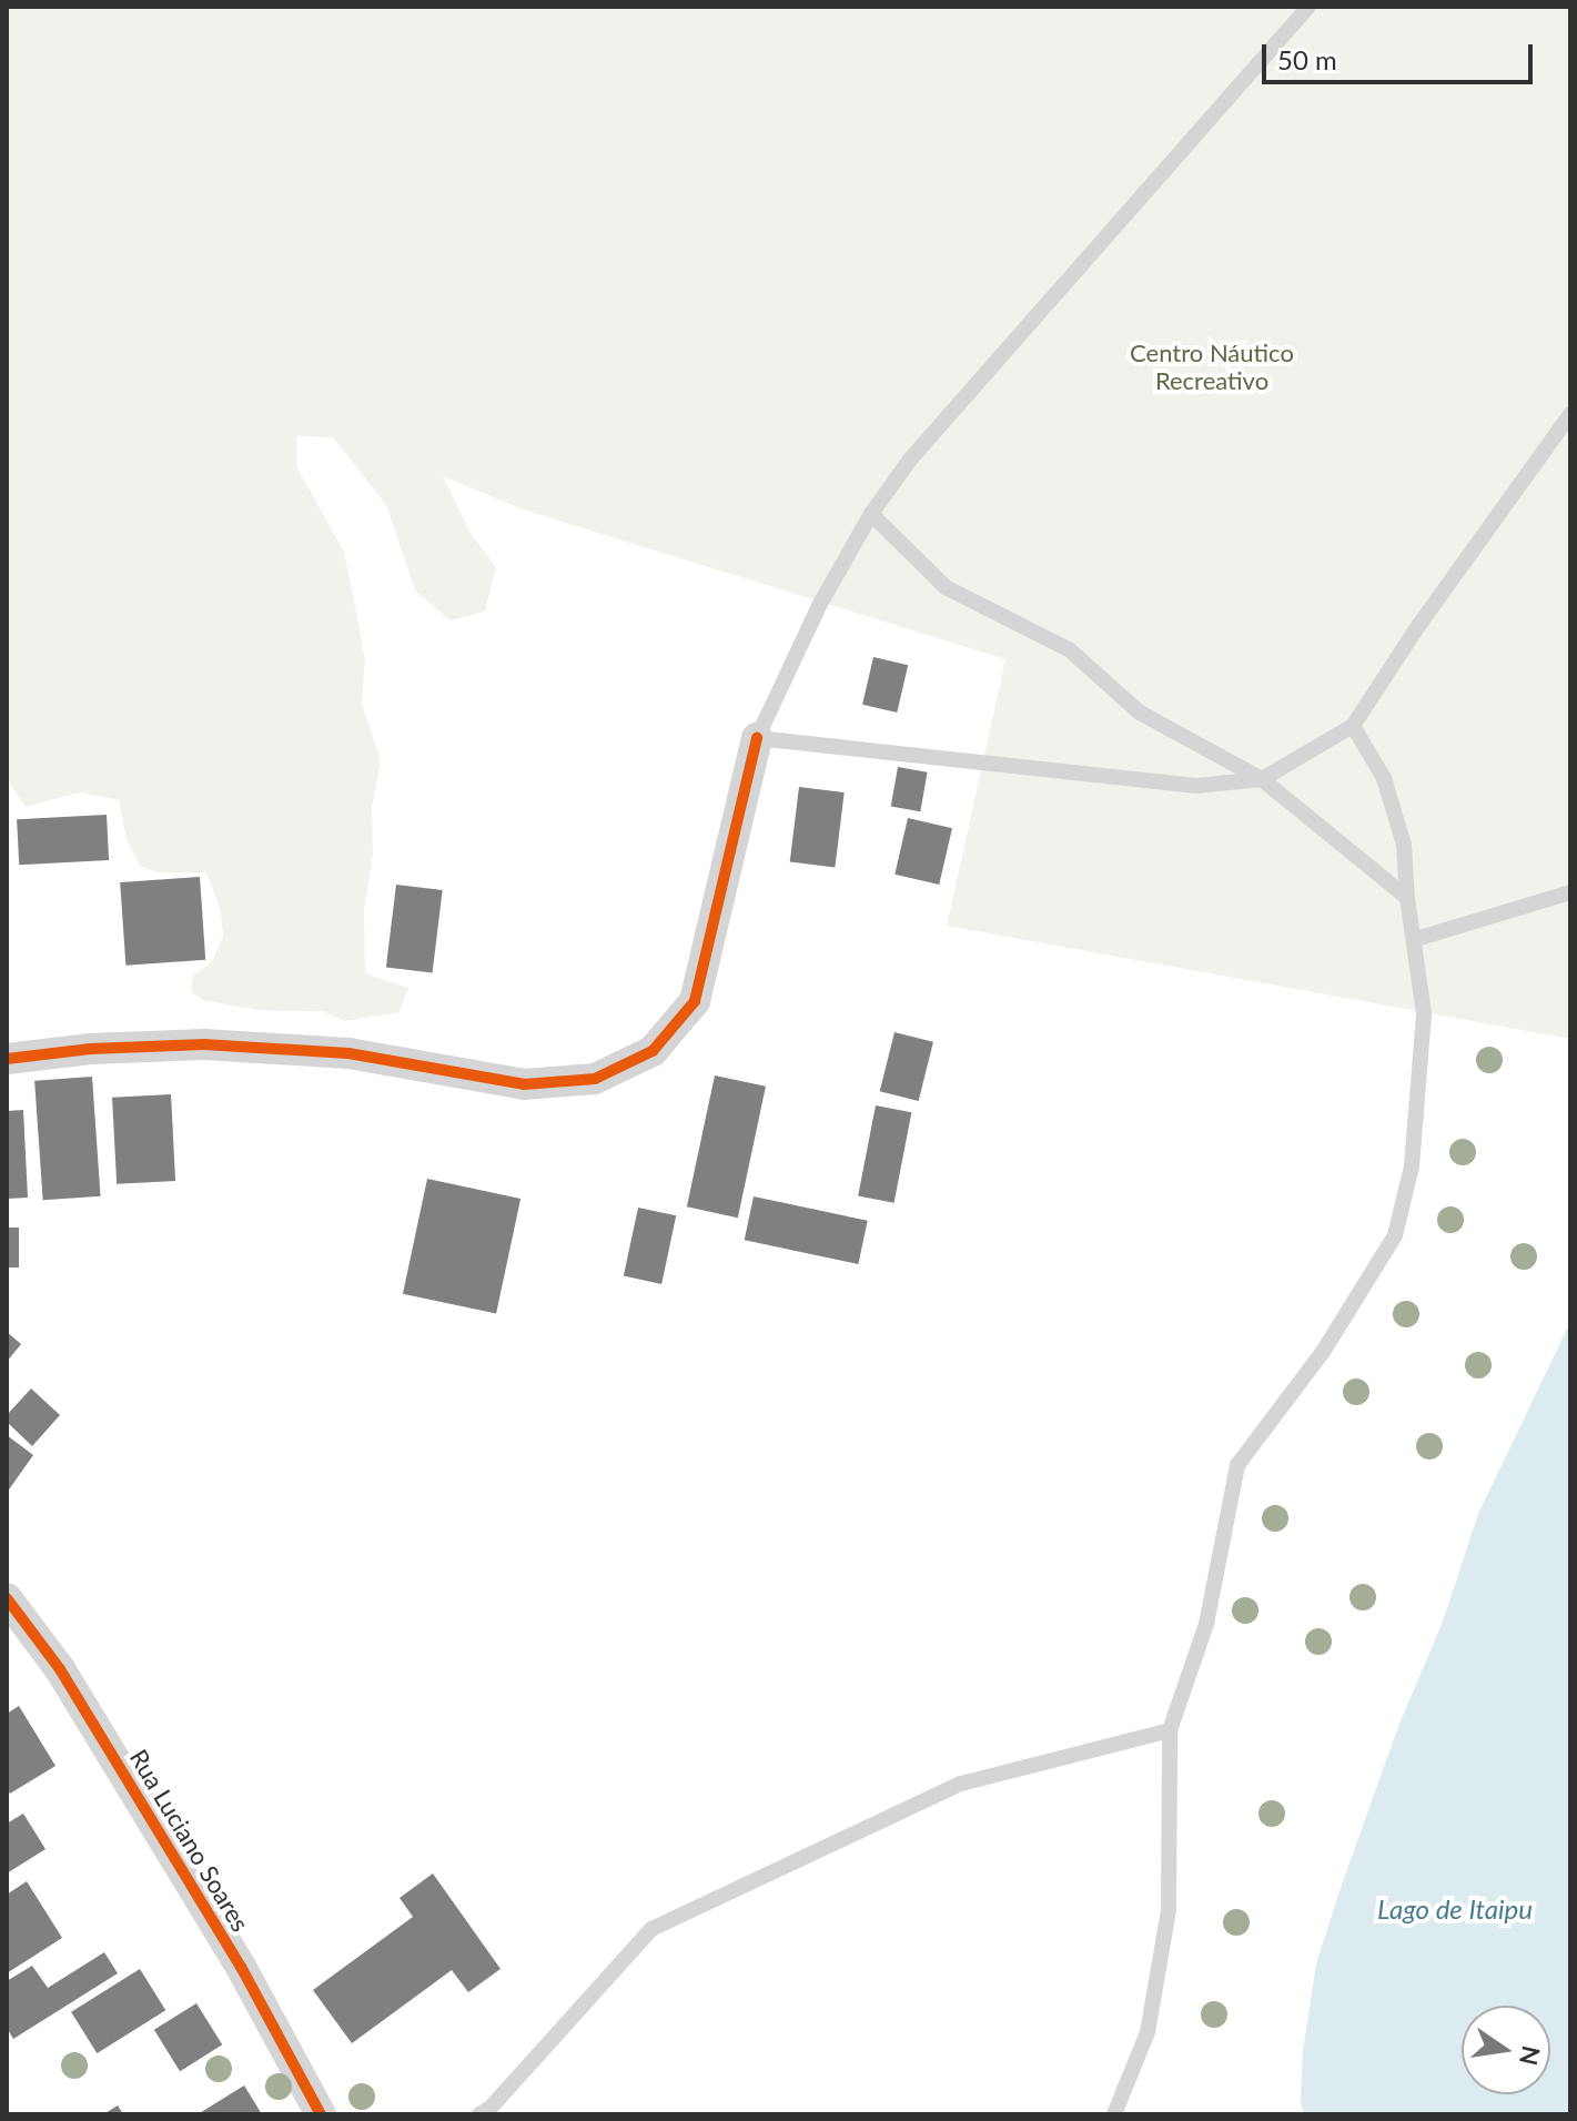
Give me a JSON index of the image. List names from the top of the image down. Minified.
{"streets":{"street":["Rua Luciano Soares"]},"water":["Lago de Itaipu"],"parks":["Centro Náutico Recreativo"],"scale_bar":"50 m","north":"right"}
